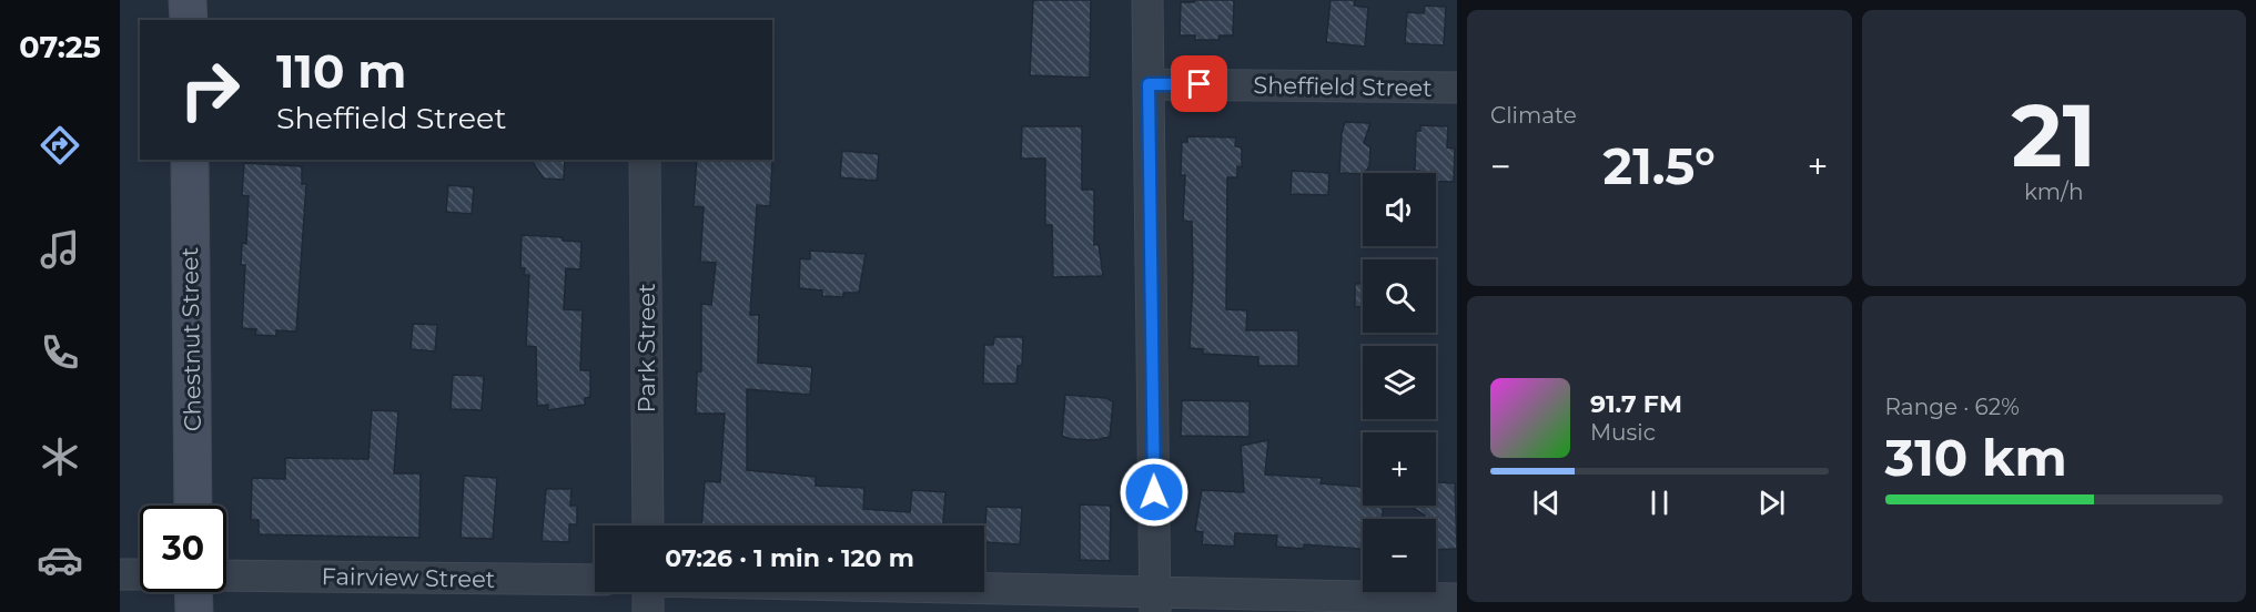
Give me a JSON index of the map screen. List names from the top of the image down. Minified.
{"streets":{"street":["Sheffield Street","Chestnut Street","Park Street","Fairview Street"]},"page":{"tabs":"07:25","tile":["Climate",["21","km/h"],["Range · 62%","310 km"]],"turn":["110 m","Sheffield Street"],"heat":["−","21.5°","+"],"map_buttons":["+","−"],"song":["91.7 FM","Music"],"limit":"30","trip":"07:26 · 1 min · 120 m"}}
